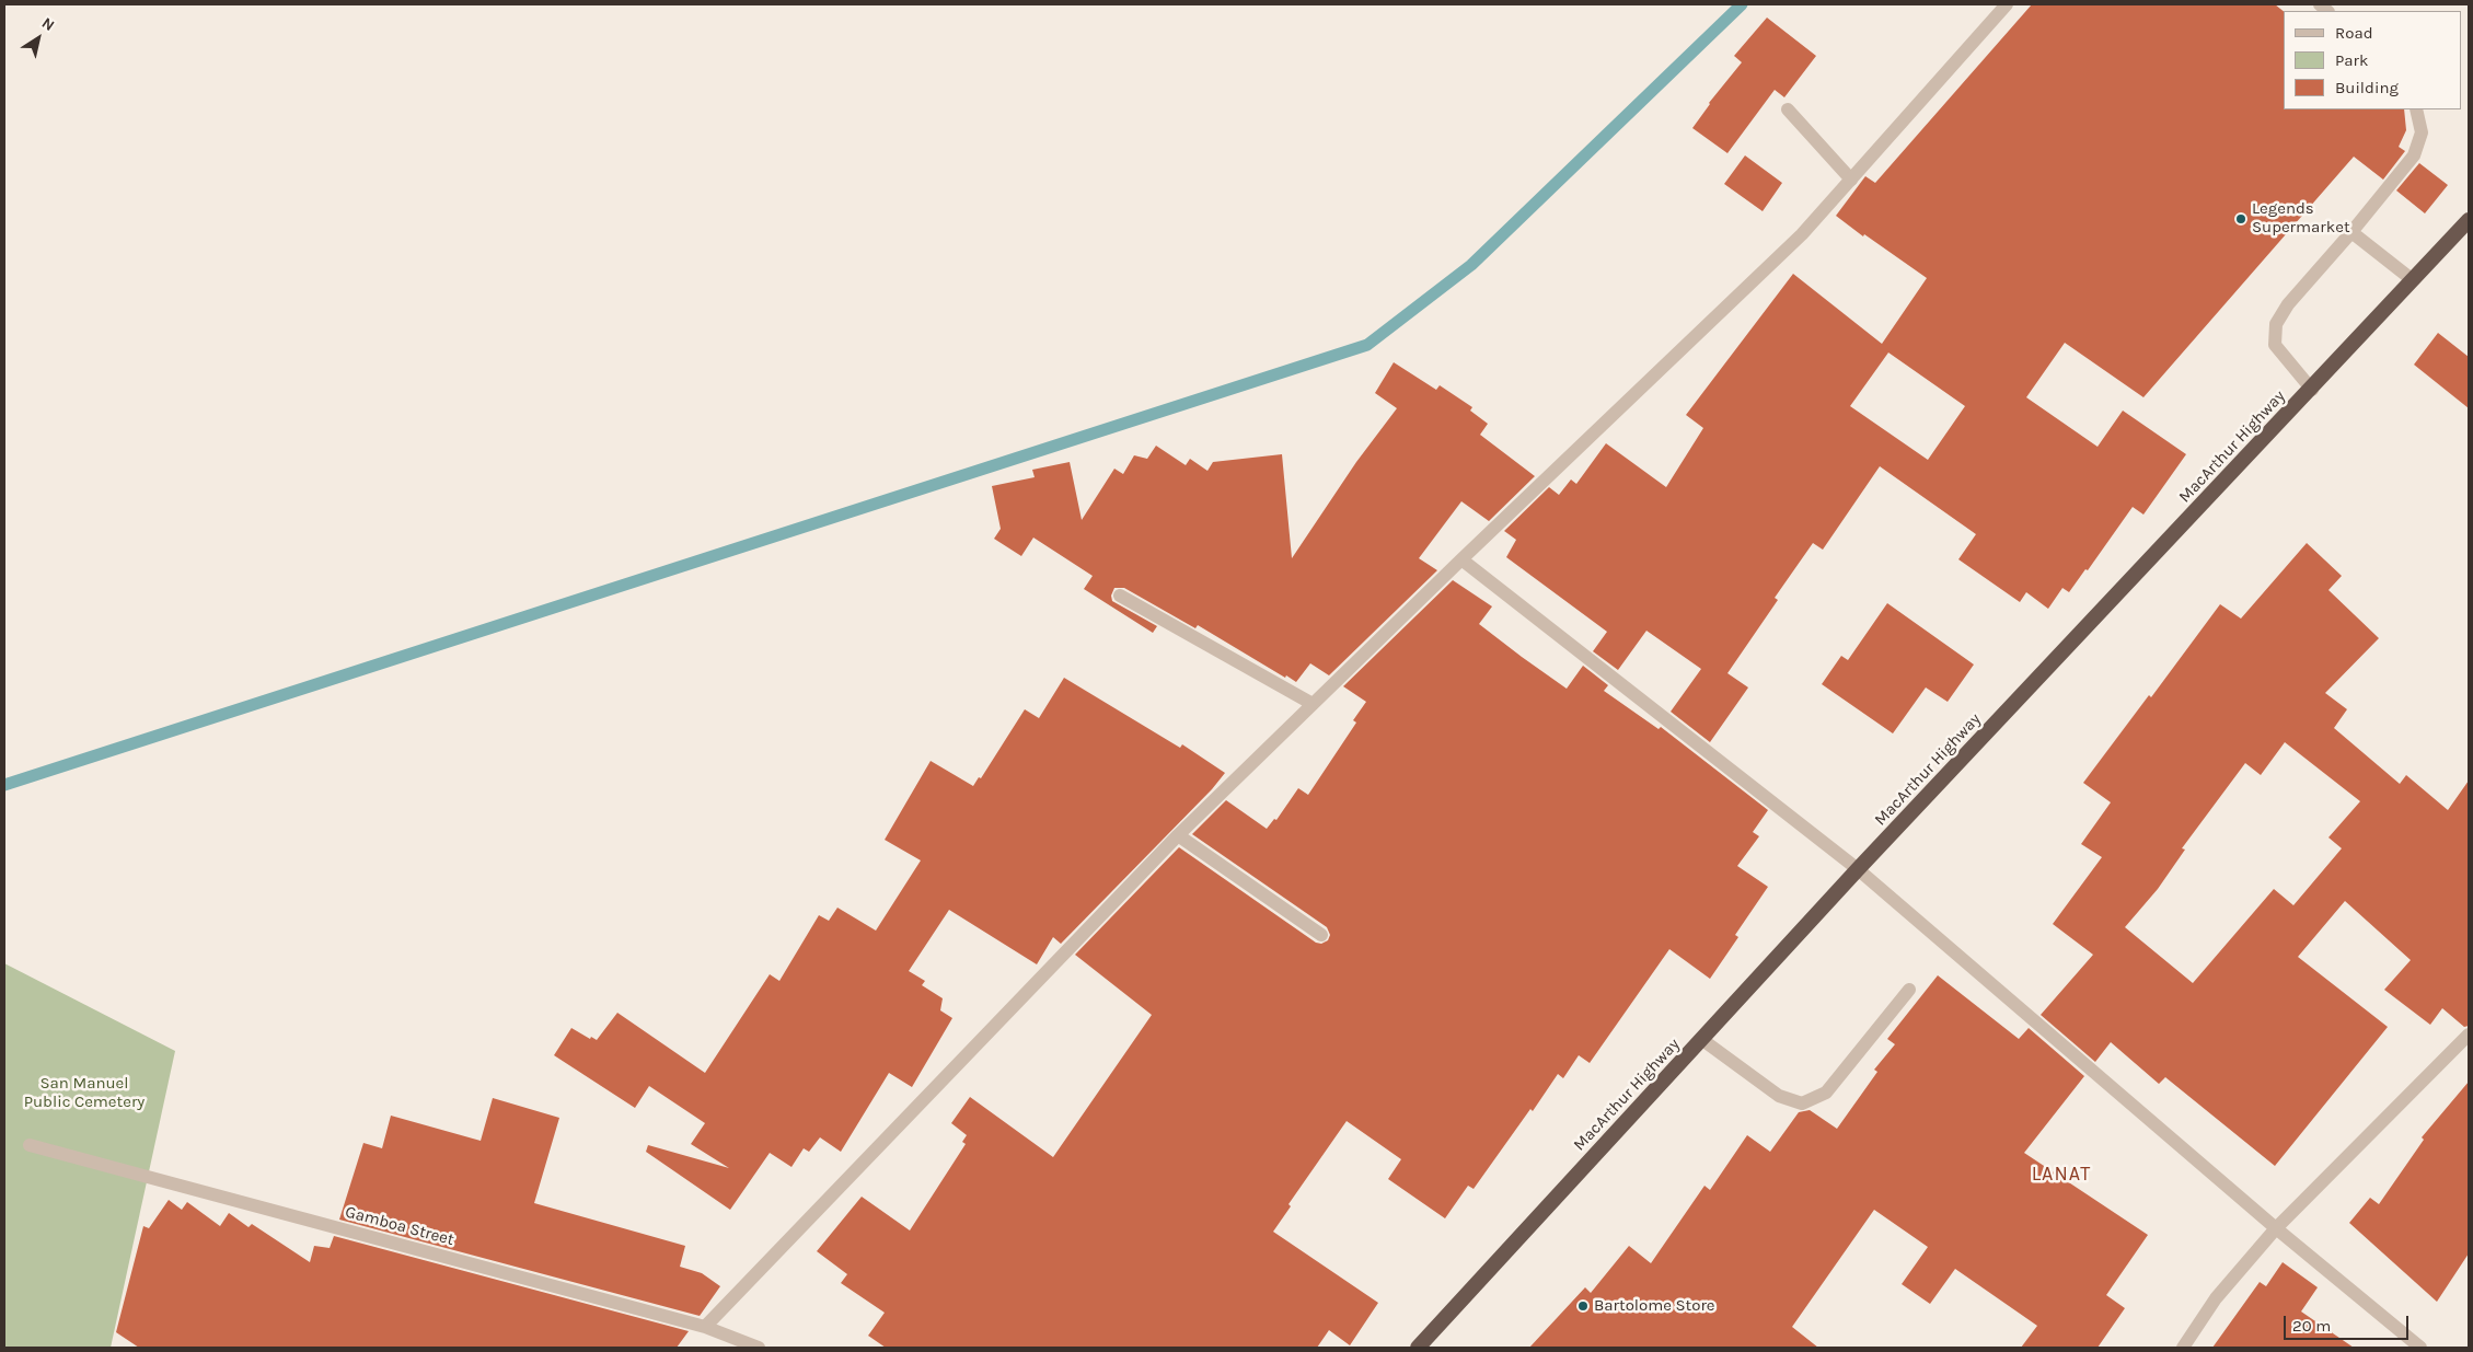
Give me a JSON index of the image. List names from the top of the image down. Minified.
{"streets":{"highway":["MacArthur Highway"],"street":["Gamboa Street"]},"districts":["LANAT"],"parks":["San Manuel Public Cemetery"],"places":["Legends Supermarket","Bartolome Store"],"legend":["Road","Park","Building"],"scale_bar":"20 m","north":"top right"}
